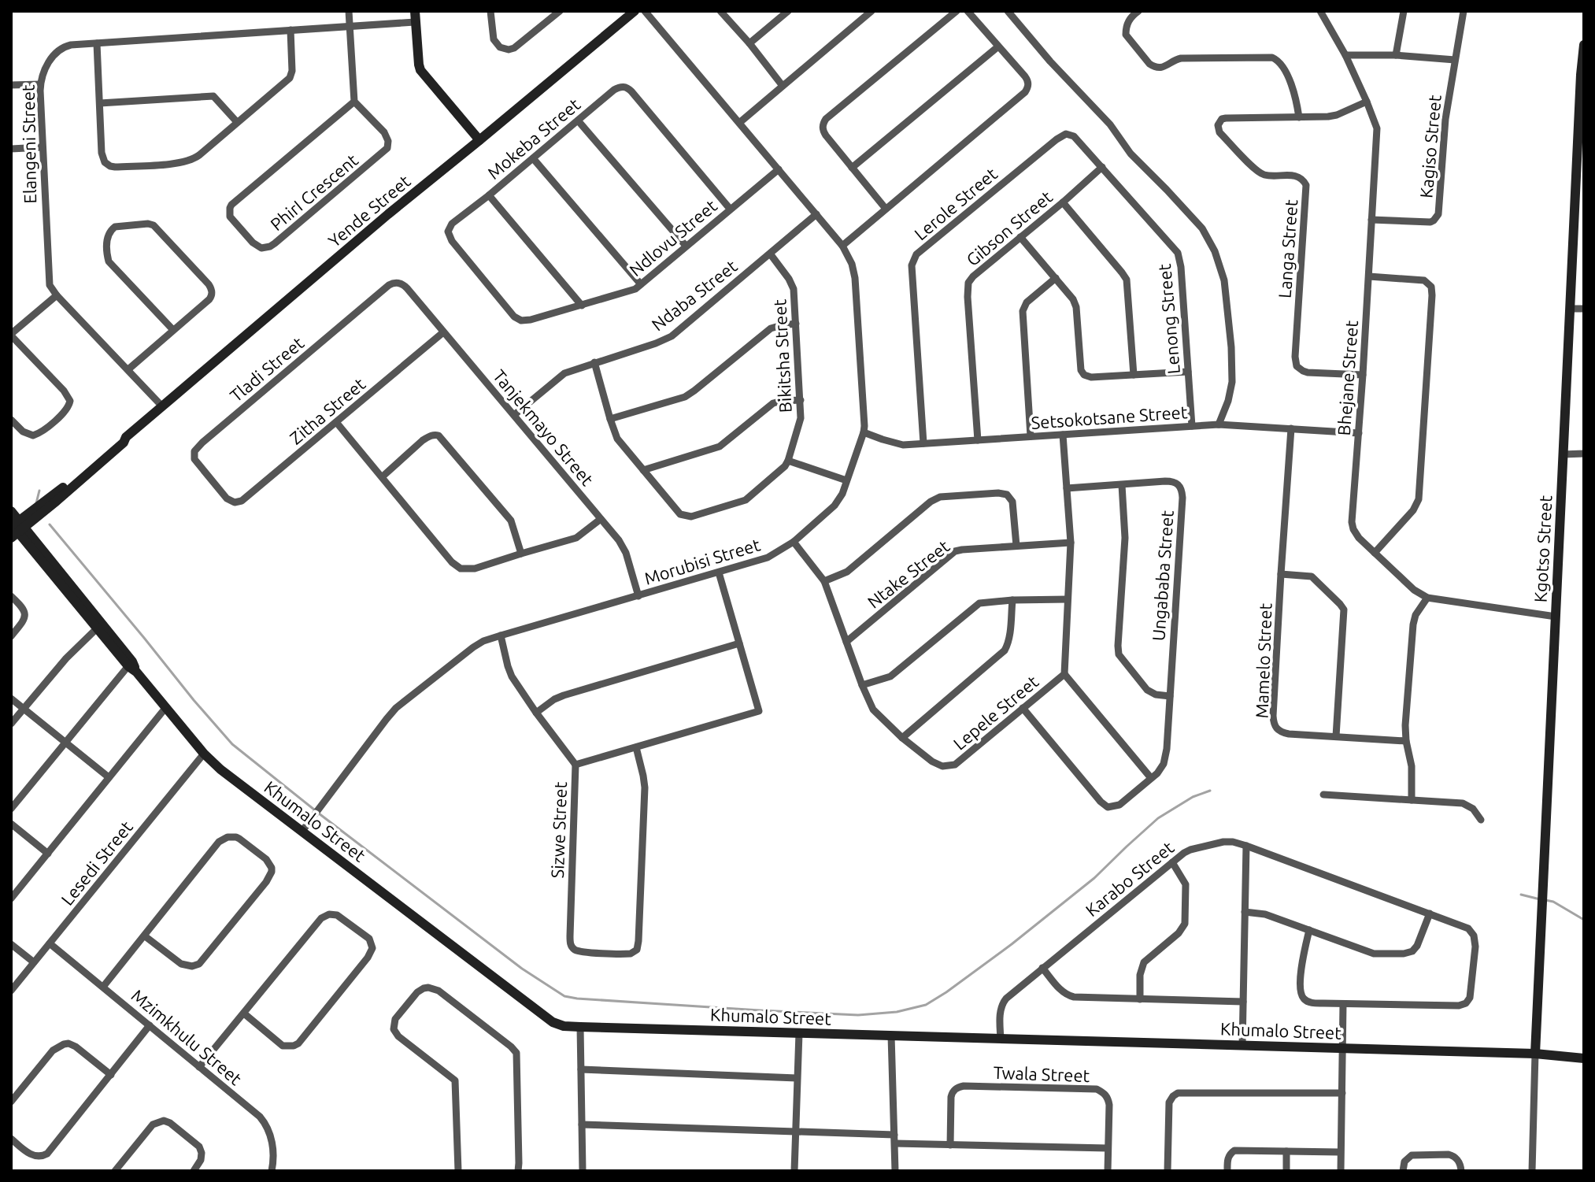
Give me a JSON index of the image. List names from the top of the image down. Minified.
{"streets":{"street":["Mokeba Street","Elangeni Street","Kagiso Street","PhirI Crescent","Lerole Street","Yende Street","Gibson Street","Ndlovu Street","Langa Street","Ndaba Street","Lenong Street","Bikitsha Street","Tladi Street","Bhejane Street","Zitha Street","Setsokotsane Street","Tanjekmayo Street","Kgotso Street","Morubisi Street","Ntake Street","Ungababa Street","Mamelo Street","Lepele Street","Khumalo Street","Sizwe Street","Lesedi Street","Karabo Street","Mzimkhulu Street","Twala Street"]},"crossings":[["Mokeba Street","Ndlovu Street"],["Elangeni Street","Yende Street"],["Kagiso Street","Bhejane Street"],["Lerole Street","Lenong Street"],["Lerole Street","Setsokotsane Street"],["Yende Street","Khumalo Street"],["Gibson Street","Lenong Street"],["Gibson Street","Setsokotsane Street"],["Ndlovu Street","Morubisi Street"],["Langa Street","Bhejane Street"],["Ndaba Street","Bikitsha Street"],["Ndaba Street","Tanjekmayo Street"],["Ndaba Street","Morubisi Street"],["Lenong Street","Setsokotsane Street"],["Tladi Street","Zitha Street"],["Tladi Street","Tanjekmayo Street"],["Bhejane Street","Setsokotsane Street"],["Bhejane Street","Kgotso Street"],["Zitha Street","Tanjekmayo Street"],["Setsokotsane Street","Morubisi Street"],["Setsokotsane Street","Mamelo Street"],["Setsokotsane Street","Lepele Street"],["Tanjekmayo Street","Morubisi Street"],["Kgotso Street","Khumalo Street"],["Morubisi Street","Lepele Street"],["Morubisi Street","Khumalo Street"],["Ntake Street","Lepele Street"],["Ungababa Street","Lepele Street"],["Khumalo Street","Lesedi Street"],["Khumalo Street","Karabo Street"],["Lesedi Street","Mzimkhulu Street"]]}
